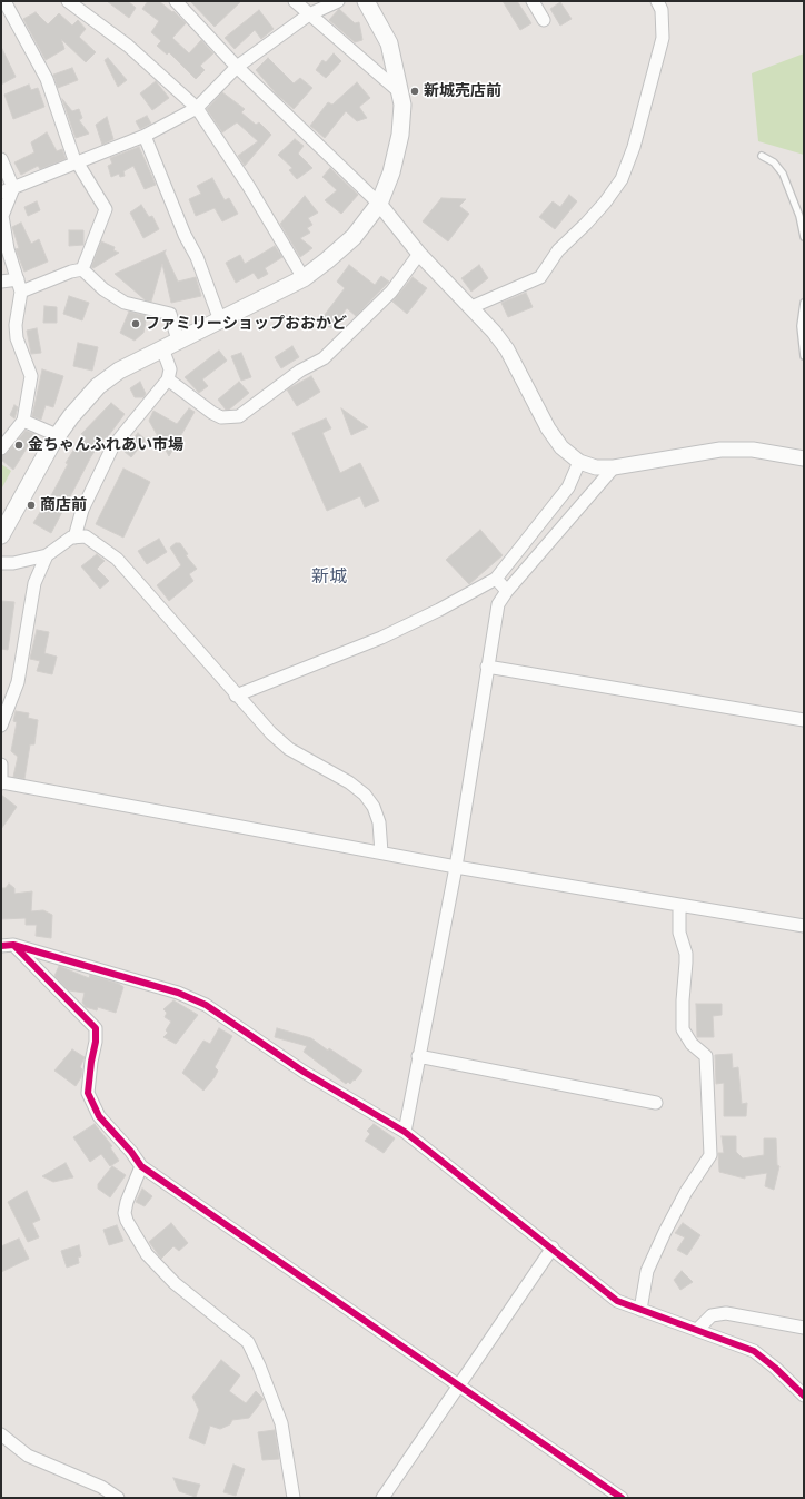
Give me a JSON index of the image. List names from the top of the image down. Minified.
{"districts":["新城"],"places":["新城売店前","ファミリーショップおおかど","金ちゃんふれあい市場","商店前"]}
